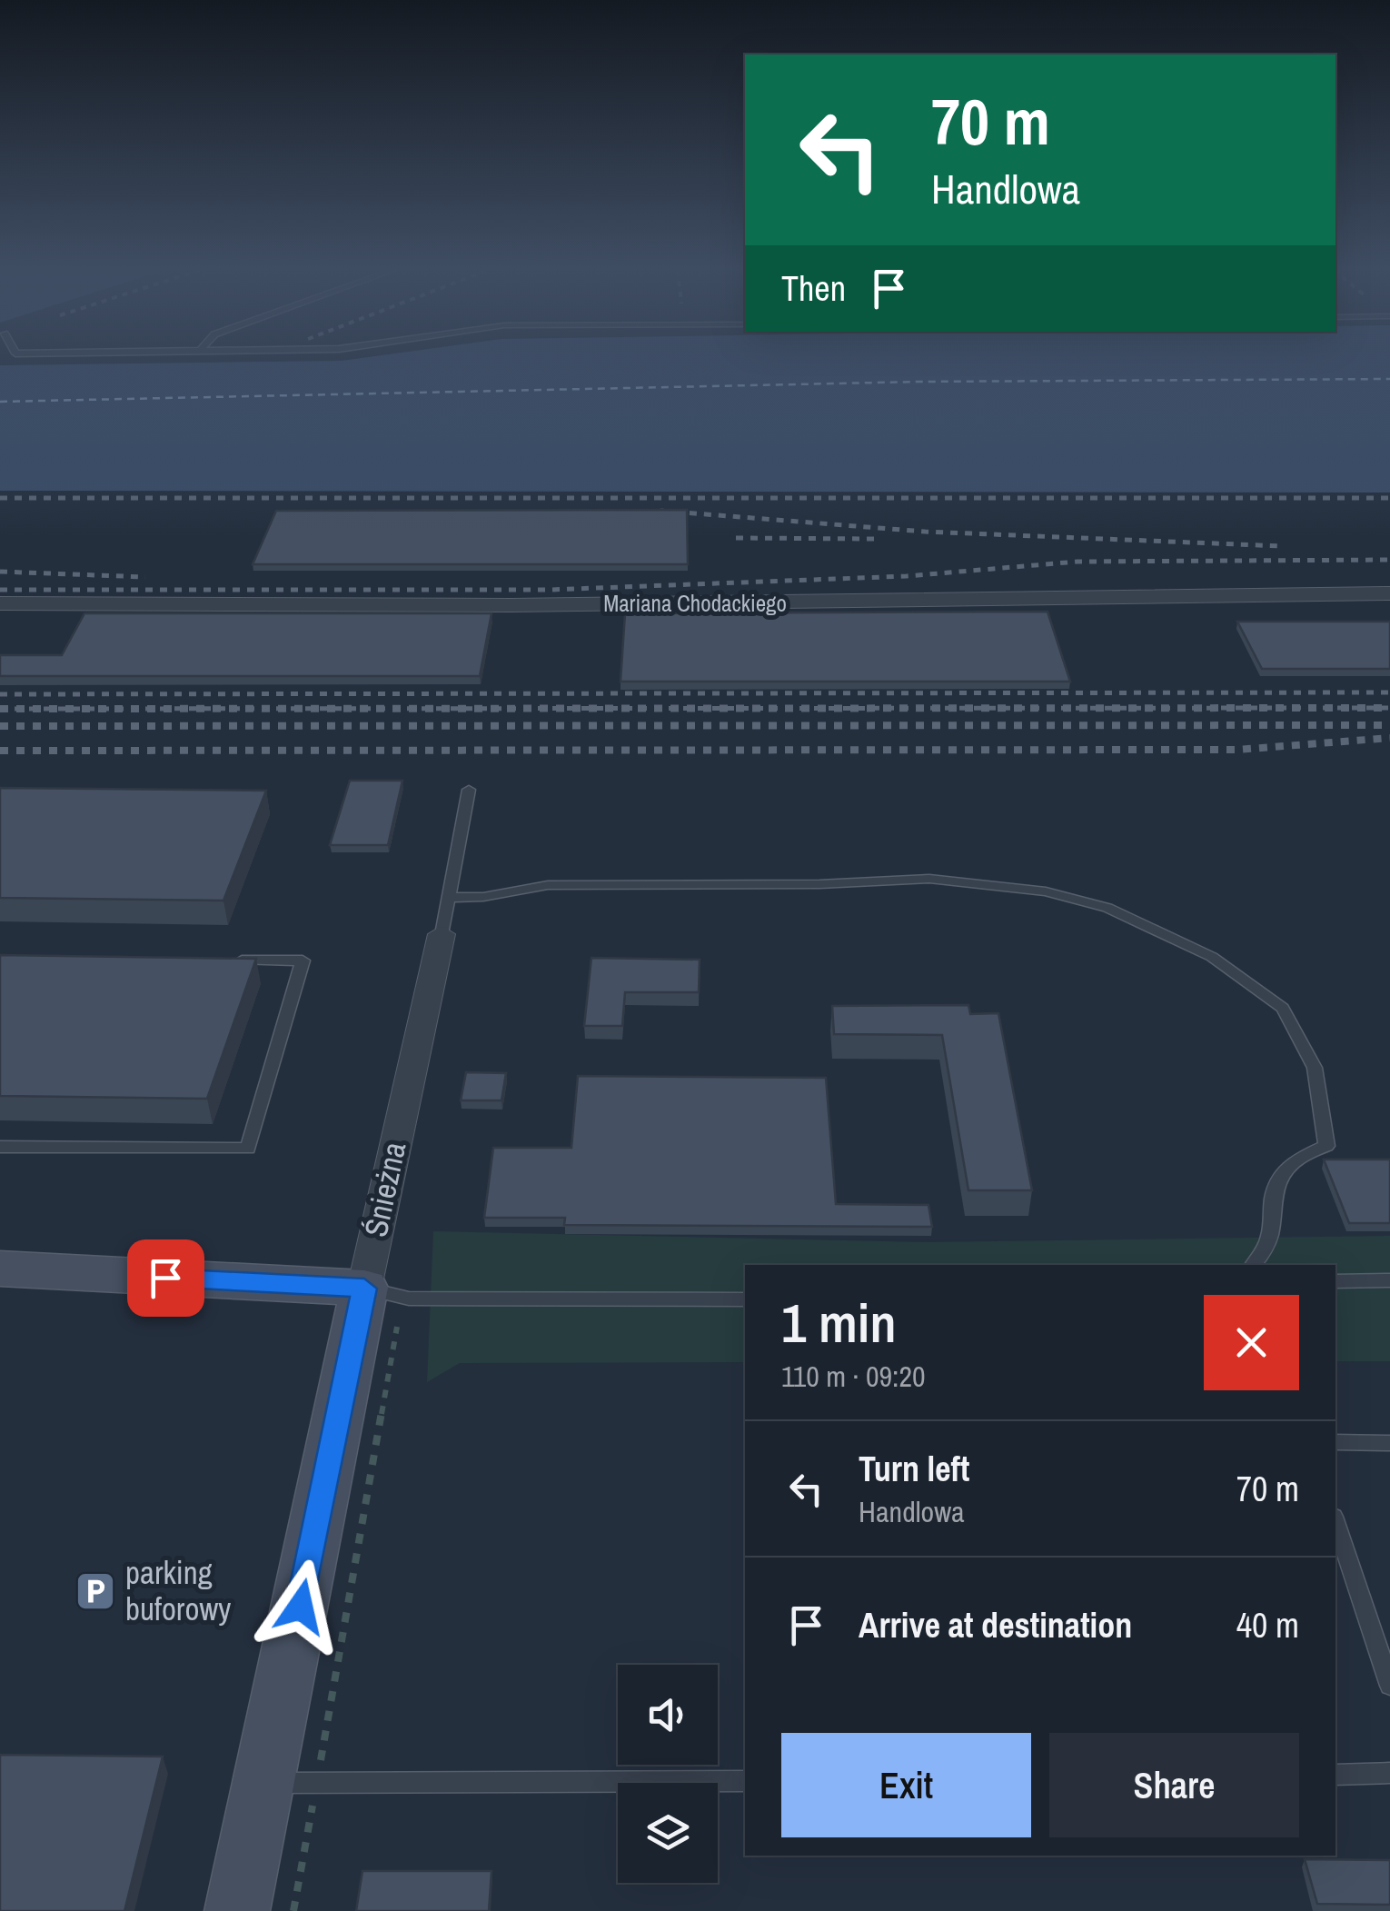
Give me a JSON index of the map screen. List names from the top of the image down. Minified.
{"streets":{"street":["Mariana Chodackiego","Śnieżna"]},"places":{"parking":["parking buforowy"]},"page":{"turn":["70 m","Handlowa"],"then":"Then","heading":["1 min","110 m · 09:20"],"list":[{"name":"Turn left","note":"Handlowa","value":"70 m"},{"name":"Arrive at destination","value":"40 m"}],"buttons":["Exit","Share"]}}
